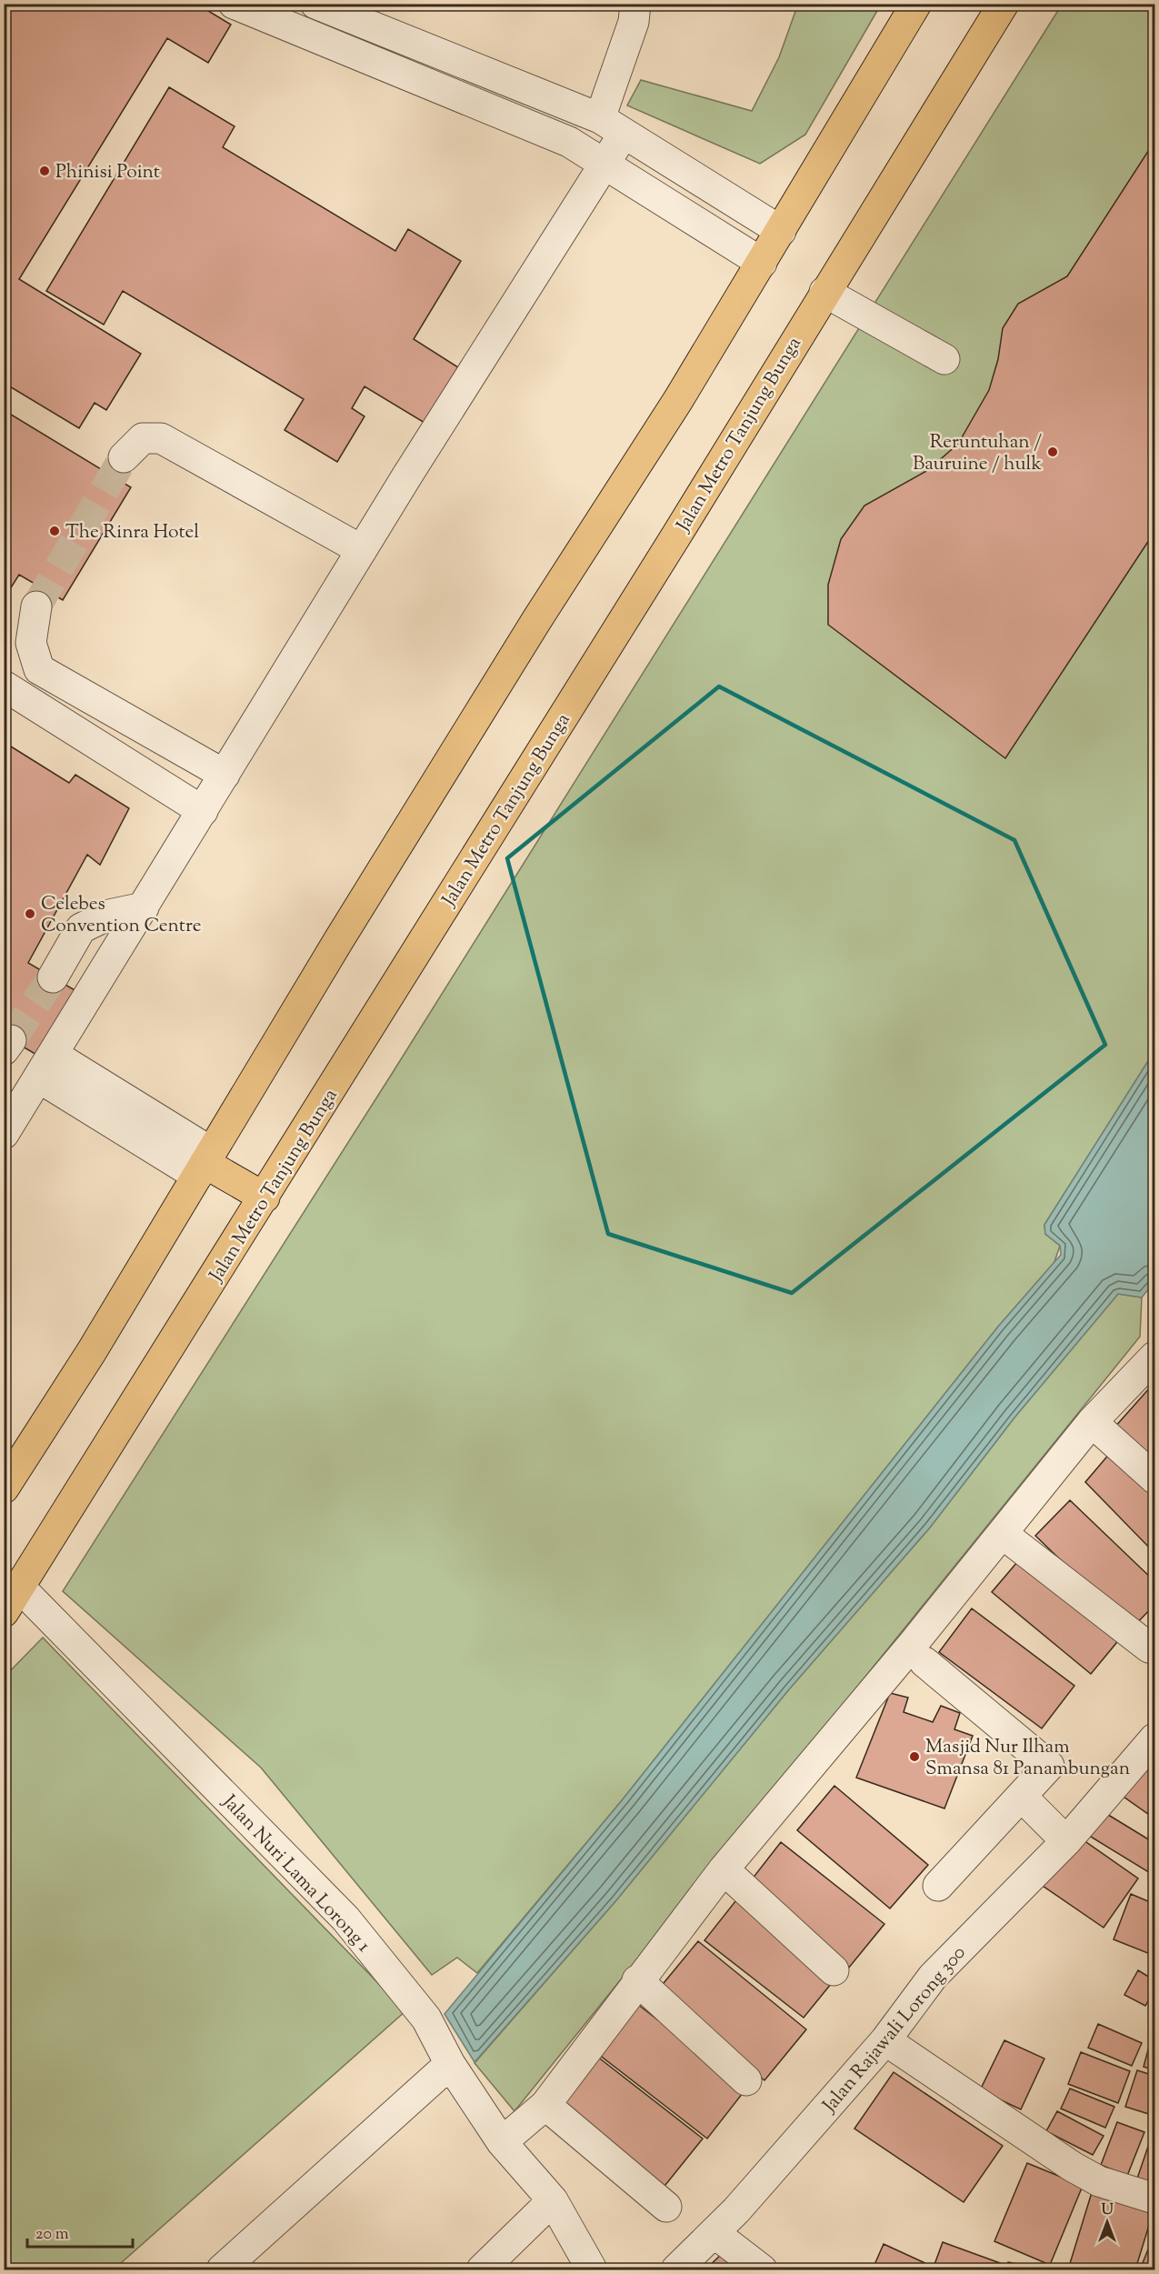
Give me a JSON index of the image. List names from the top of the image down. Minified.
{"streets":{"main road":["Jalan Metro Tanjung Bunga"],"street":["Jalan Nuri Lama Lorong 1","Jalan Rajawali Lorong 300"]},"crossings":[["Jalan Metro Tanjung Bunga","Jalan Nuri Lama Lorong 1"]],"places":["Phinisi Point","Reruntuhan / Bauruine / hulk","The Rinra Hotel","Celebes Convention Centre","Masjid Nur Ilham Smansa 81 Panambungan"],"scale_bar":"20 m","north":"top"}
